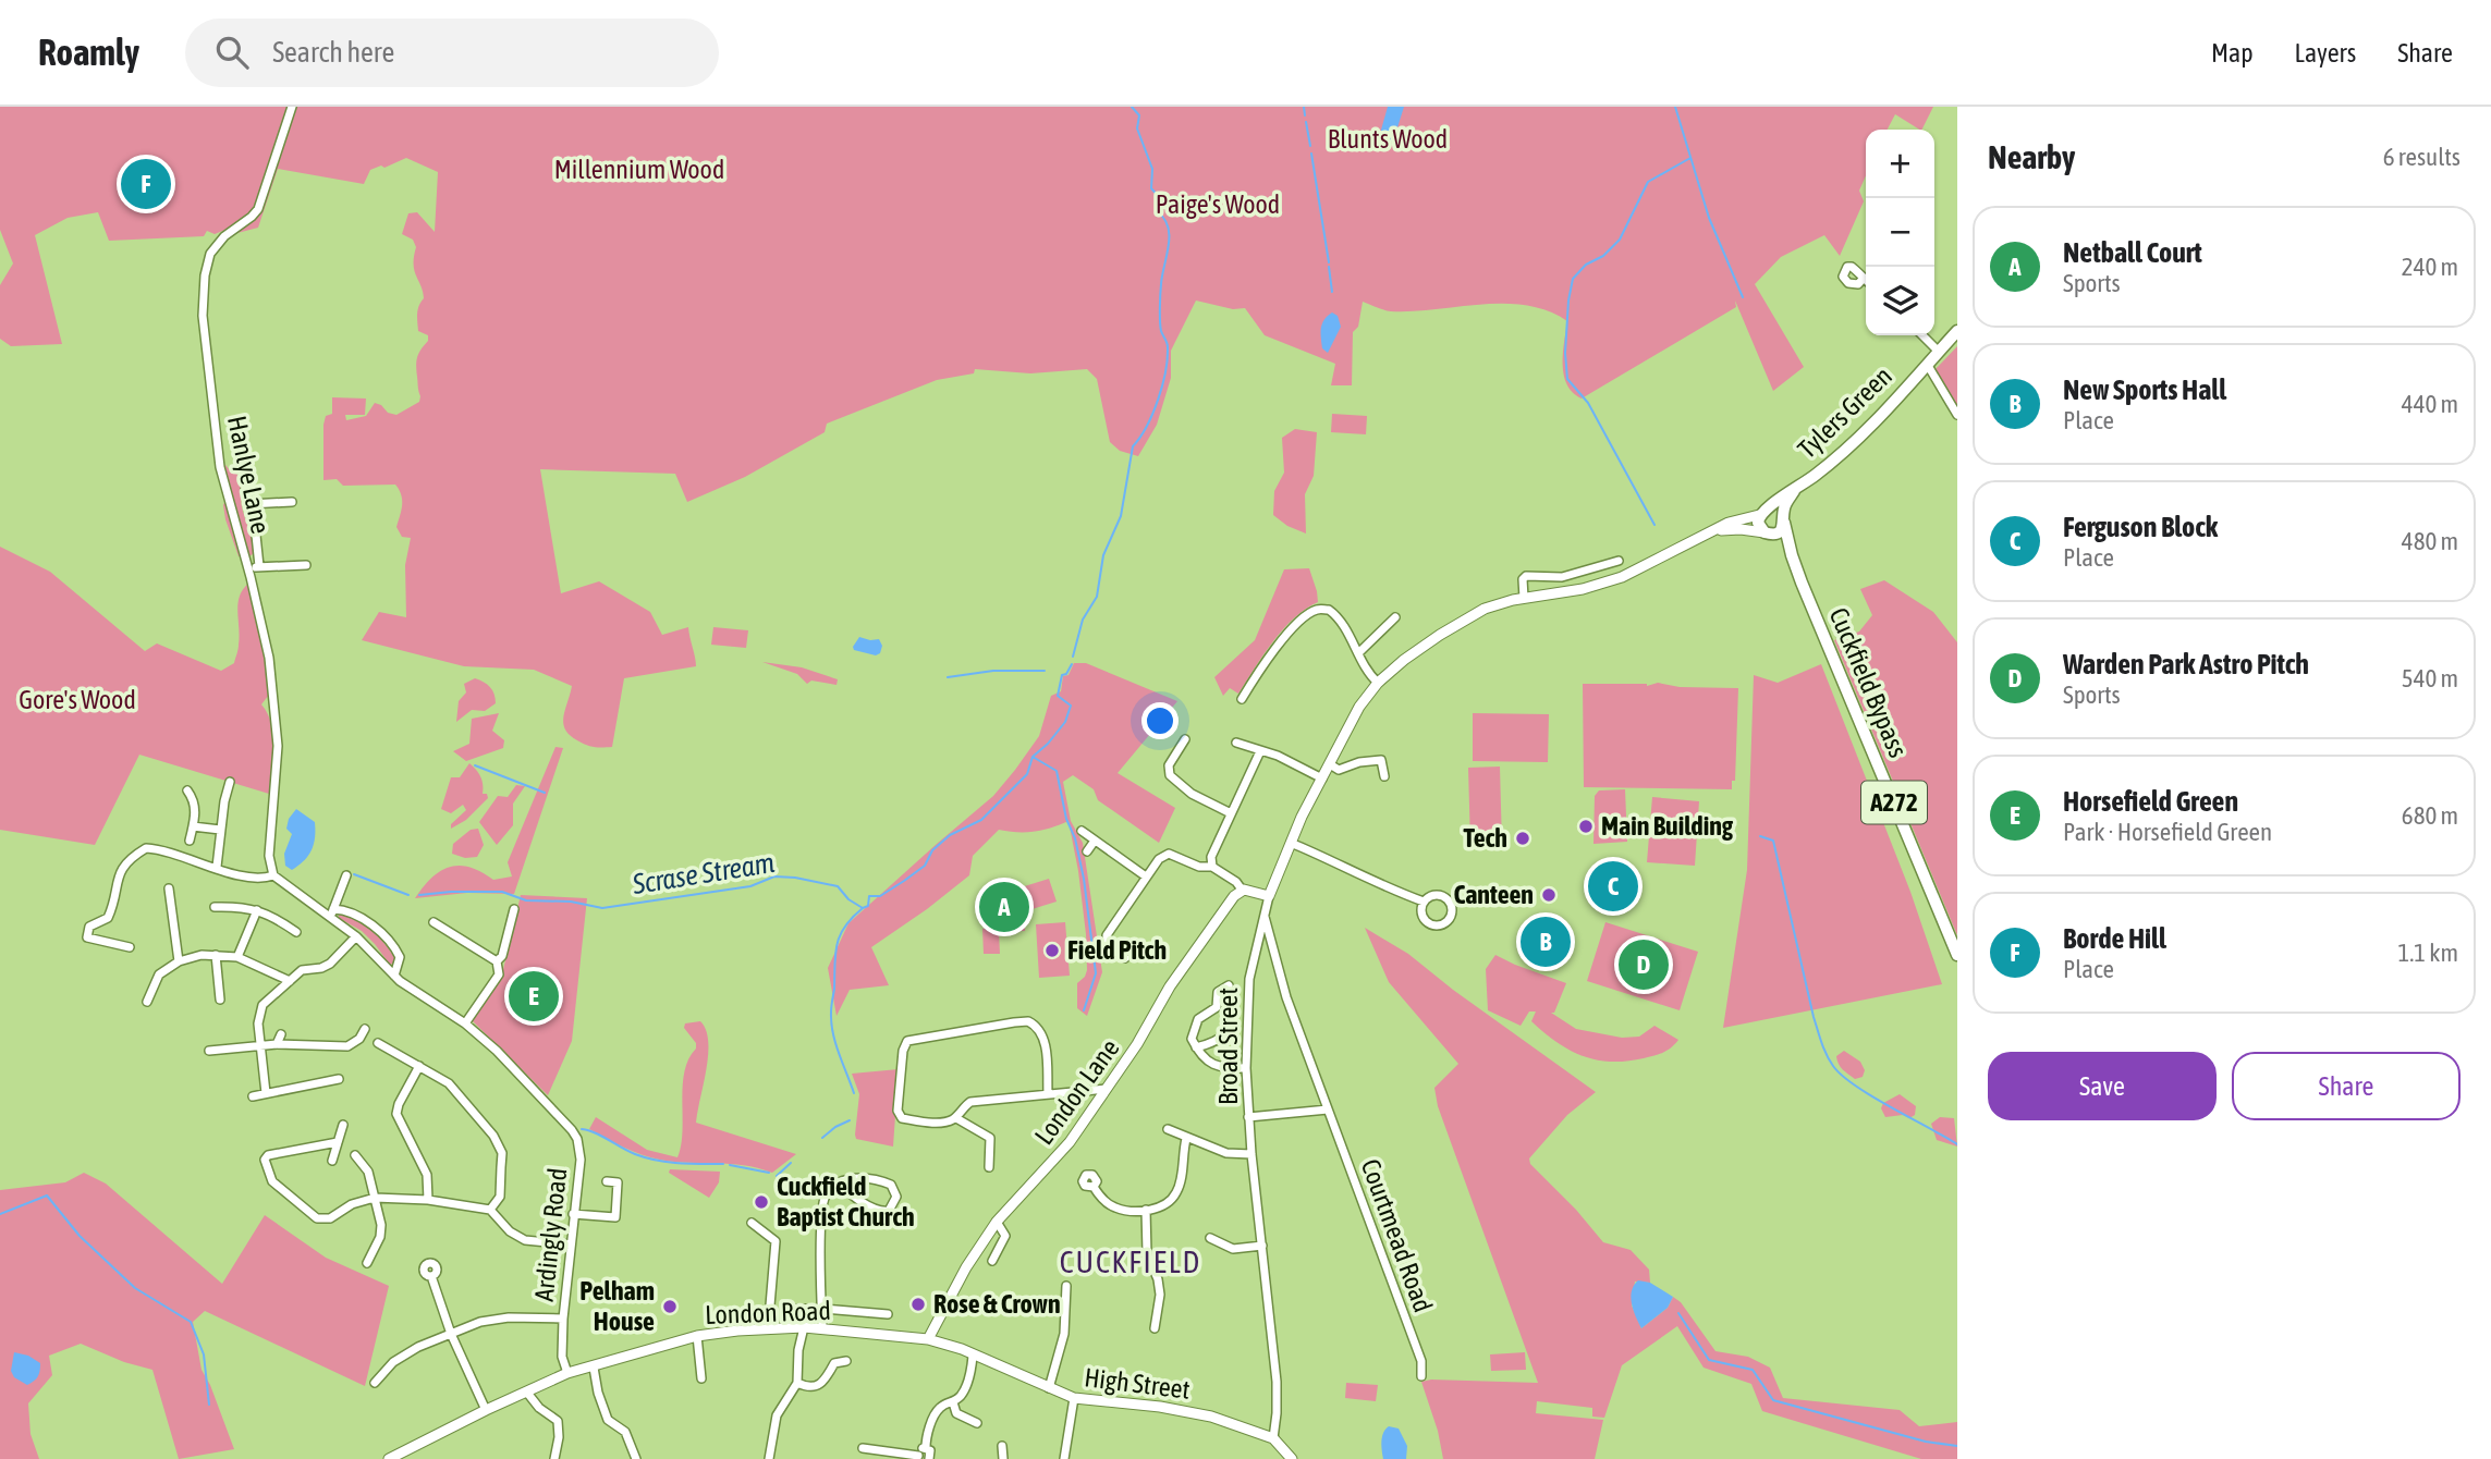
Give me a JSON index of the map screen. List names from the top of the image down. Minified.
{"streets":{"highway":["Tylers Green","Cuckfield Bypass","A272"],"main road":["Broad Street","London Lane","London Road","High Street"],"street":["Hanlye Lane","Ardingly Road","Courtmead Road"]},"crossings":[["Tylers Green","Cuckfield Bypass"],["Tylers Green","Broad Street"],["Hanlye Lane","Ardingly Road"],["Broad Street","Courtmead Road"],["Broad Street","High Street"],["London Lane","London Road"],["London Lane","High Street"],["Ardingly Road","London Road"],["London Road","High Street"]],"districts":["CUCKFIELD"],"water":["Scrase Stream"],"parks":["Blunts Wood","Millennium Wood","Paige's Wood","Gore's Wood"],"places":["Main Building","Tech","Canteen","Field Pitch","Cuckfield Baptist Church","Rose & Crown","Pelham House"],"page":{"header":"Roamly","search":"Search here","nav":["Map","Layers","Share"],"heading":["Nearby","6 results"],"map_buttons":["+","−"],"pins":["F","C","A","B","D","E"],"list":[{"mark":"A","name":"Netball Court","note":"Sports","value":"240 m"},{"mark":"B","name":"New Sports Hall","note":"Place","value":"440 m"},{"mark":"C","name":"Ferguson Block","note":"Place","value":"480 m"},{"mark":"D","name":"Warden Park Astro Pitch","note":"Sports","value":"540 m"},{"mark":"E","name":"Horsefield Green","note":"Park · Horsefield Green","value":"680 m"},{"mark":"F","name":"Borde Hill","note":"Place","value":"1.1 km"}],"buttons":["Save","Share"]}}
